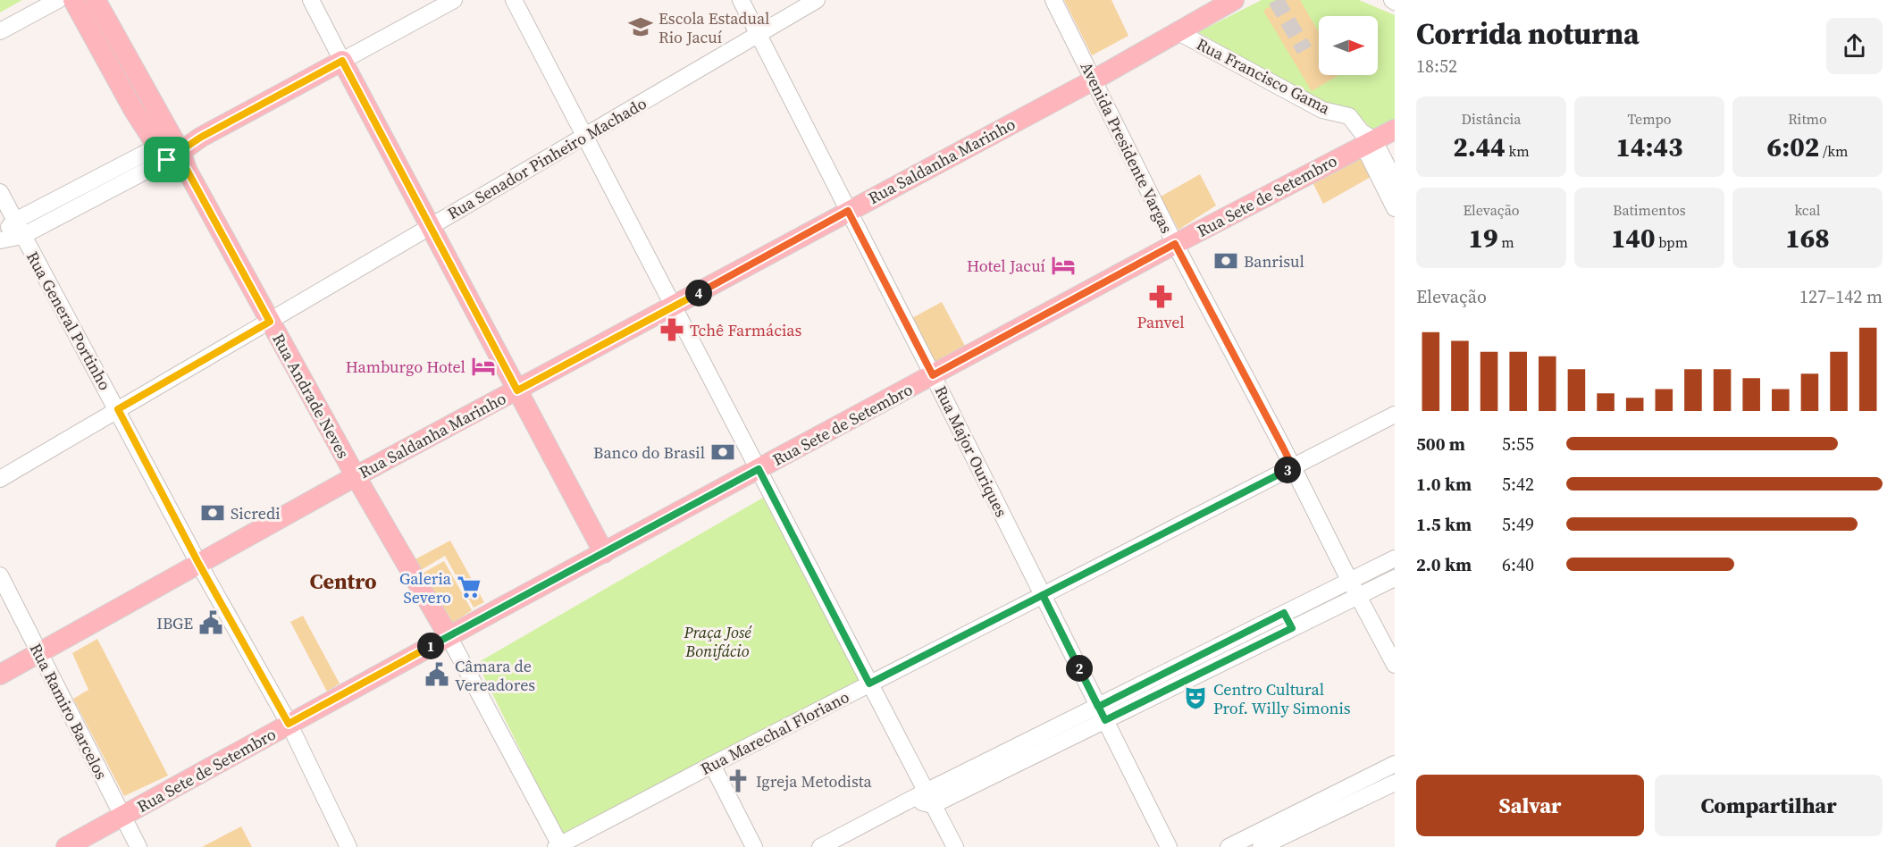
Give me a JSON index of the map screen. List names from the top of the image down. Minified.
{"streets":{"main road":["Rua Saldanha Marinho","Rua Sete de Setembro","Rua Andrade Neves"],"street":["Rua Francisco Gama","Avenida Presidente Vargas","Rua Senador Pinheiro Machado","Rua General Portinho","Rua Major Ouriques","Rua Ramiro Barcelos","Rua Marechal Floriano"]},"crossings":[["Rua Francisco Gama","Rua Saldanha Marinho"],["Rua Francisco Gama","Rua Sete de Setembro"],["Avenida Presidente Vargas","Rua Saldanha Marinho"],["Avenida Presidente Vargas","Rua Sete de Setembro"],["Avenida Presidente Vargas","Rua Marechal Floriano"],["Rua Senador Pinheiro Machado","Rua General Portinho"],["Rua Senador Pinheiro Machado","Rua Andrade Neves"],["Rua Senador Pinheiro Machado","Rua Major Ouriques"],["Rua Saldanha Marinho","Rua General Portinho"],["Rua Saldanha Marinho","Rua Andrade Neves"],["Rua Saldanha Marinho","Rua Major Ouriques"],["Rua Saldanha Marinho","Rua Ramiro Barcelos"],["Rua Sete de Setembro","Rua General Portinho"],["Rua Sete de Setembro","Rua Andrade Neves"],["Rua Sete de Setembro","Rua Major Ouriques"],["Rua Sete de Setembro","Rua Ramiro Barcelos"],["Rua Andrade Neves","Rua Marechal Floriano"],["Rua Major Ouriques","Rua Marechal Floriano"]],"districts":["Centro"],"parks":["Praça José Bonifácio"],"places":{"school or university":["Escola Estadual Rio Jacuí"],"bank":["Banrisul","Banco do Brasil","Sicredi"],"hotel":["Hotel Jacuí","Hamburgo Hotel"],"pharmacy":["Panvel","Tchê Farmácias"],"supermarket":["Galeria Severo"],"public building":["IBGE","Câmara de Vereadores"],"theatre":["Centro Cultural Prof. Willy Simonis"],"church":["Igreja Metodista"]},"north":"right","page":{"heading":["Corrida noturna","18:52"],"stats":[["Distância","2.44 km"],["Tempo","14:43"],["Ritmo","6:02 /km"],["Elevação","19 m"],["Batimentos","140 bpm"],["kcal","168"]],"chart":["Elevação","127–142 m"],"pins":["4","3","1","2"],"list":[{"name":"500 m","note":"5:55"},{"name":"1.0 km","note":"5:42"},{"name":"1.5 km","note":"5:49"},{"name":"2.0 km","note":"6:40"}],"buttons":["Salvar","Compartilhar"]}}
